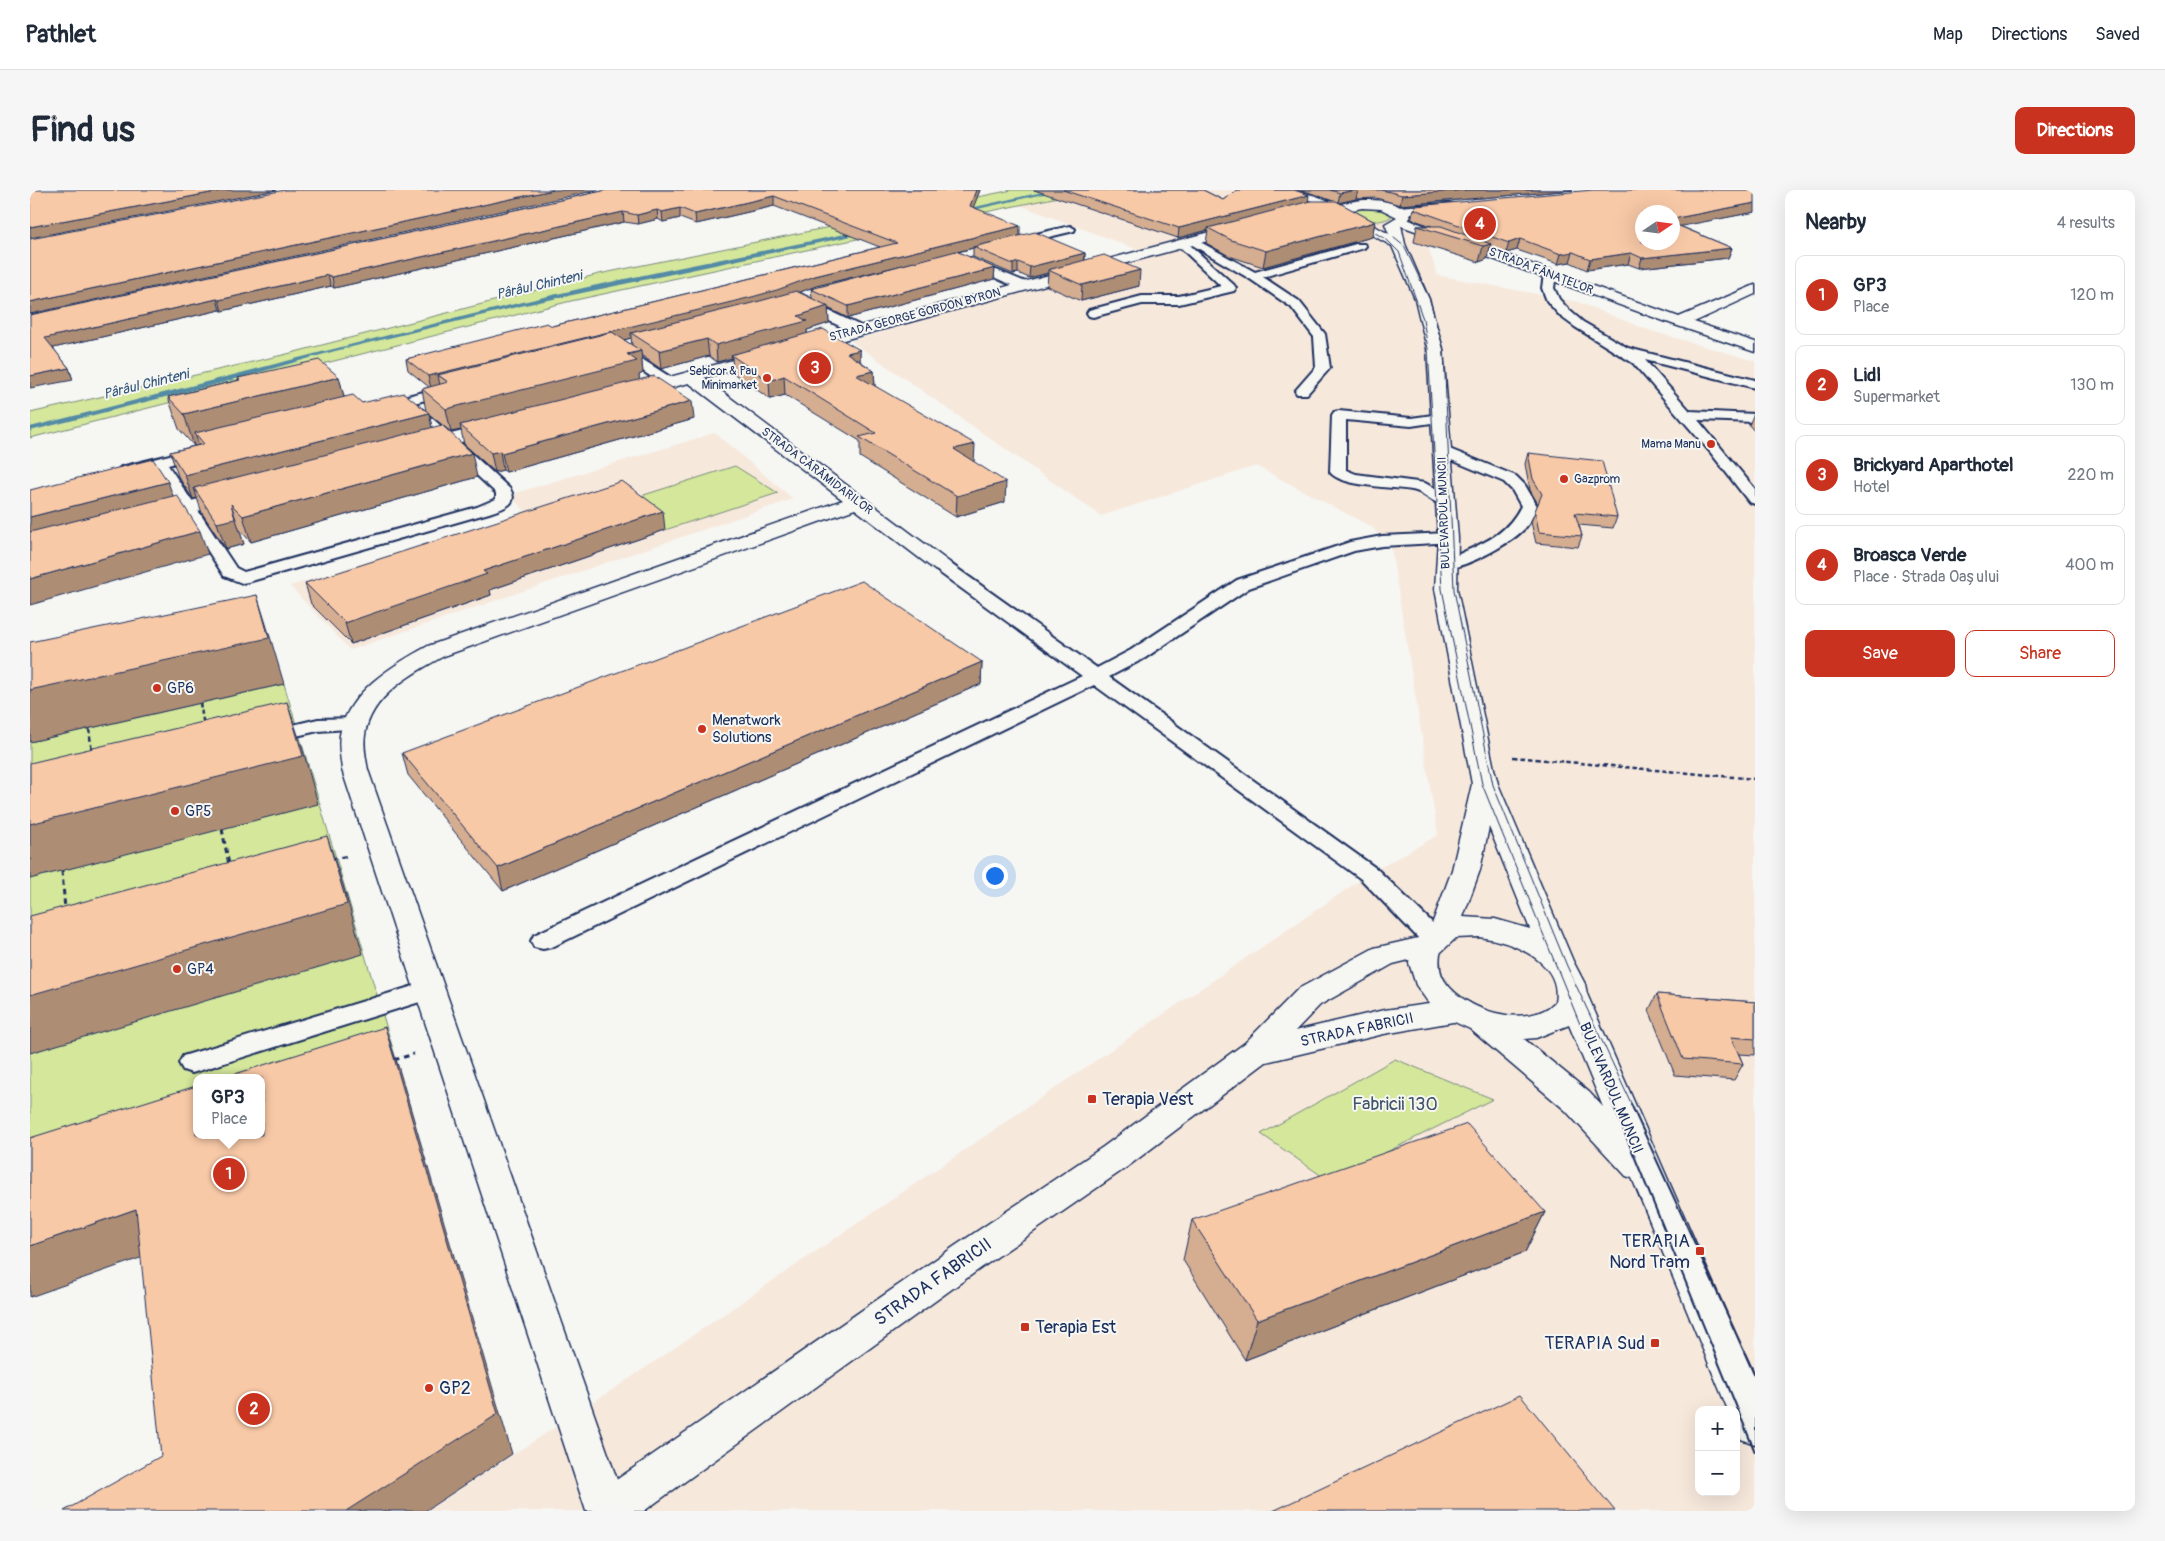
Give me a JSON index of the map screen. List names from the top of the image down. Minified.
{"streets":{"street":["STRADA FÂNAȚELOR","STRADA GEORGE GORDON BYRON","STRADA CĂRĂMIDARILOR","BULEVARDUL MUNCII","STRADA FABRICII"]},"crossings":[["STRADA FÂNAȚELOR","BULEVARDUL MUNCII"],["STRADA GEORGE GORDON BYRON","STRADA CĂRĂMIDARILOR"],["BULEVARDUL MUNCII","STRADA FABRICII"]],"water":["Pârâul Chinteni"],"parks":["Fabricii 130"],"places":{"other":["Sebicor & Pau Minimarket","Mama Manu","Gazprom","GP6","Menatwork Solutions","GP5","GP4","GP2"],"transit":["Terapia Vest","TERAPIA Nord Tram","Terapia Est","TERAPIA Sud"]},"north":"right","page":{"header":"Pathlet","nav":["Map","Directions","Saved"],"buttons":["Directions",["Save","Share"]],"title":"Find us","heading":["Nearby","4 results"],"pins":["4","3","1","2"],"list":[{"mark":"1","name":"GP3","note":"Place","value":"120 m"},{"mark":"2","name":"Lidl","note":"Supermarket","value":"130 m"},{"mark":"3","name":"Brickyard Aparthotel","note":"Hotel","value":"220 m"},{"mark":"4","name":"Broasca Verde","note":"Place · Strada Oașului","value":"400 m"}],"popup":["GP3","Place"],"map_buttons":["+","−"]}}
